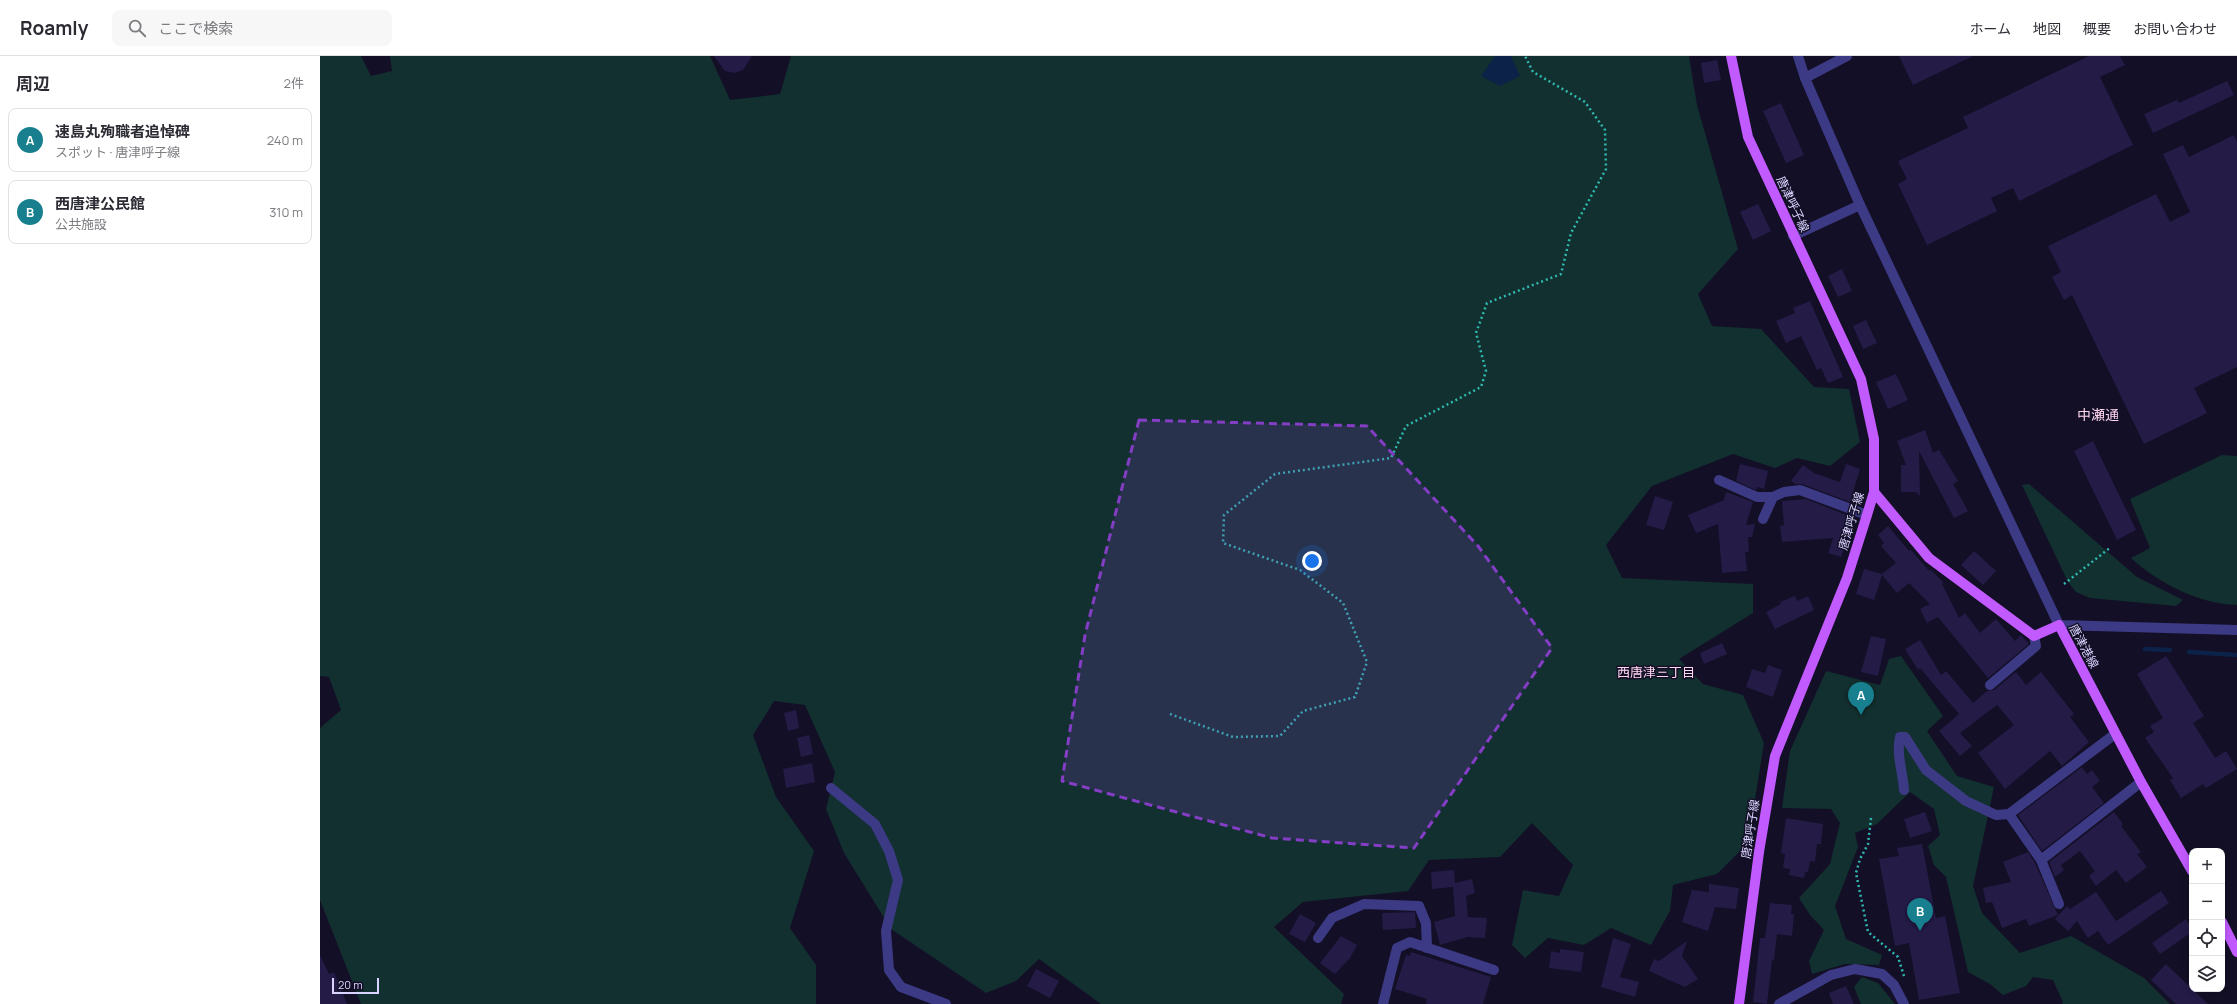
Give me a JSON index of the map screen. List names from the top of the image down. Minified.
{"streets":{"main road":["唐津呼子線","唐津港線"]},"districts":["中瀬通","西唐津三丁目"],"scale_bar":"20 m","page":{"header":"Roamly","search":"ここで検索","nav":["ホーム","地図","概要","お問い合わせ"],"heading":["周辺","2件"],"list":[{"mark":"A","name":"速島丸殉職者追悼碑","note":"スポット · 唐津呼子線","value":"240 m"},{"mark":"B","name":"西唐津公民館","note":"公共施設","value":"310 m"}],"pins":["A","B"],"map_buttons":["+","−"],"scale":"20 m"}}
